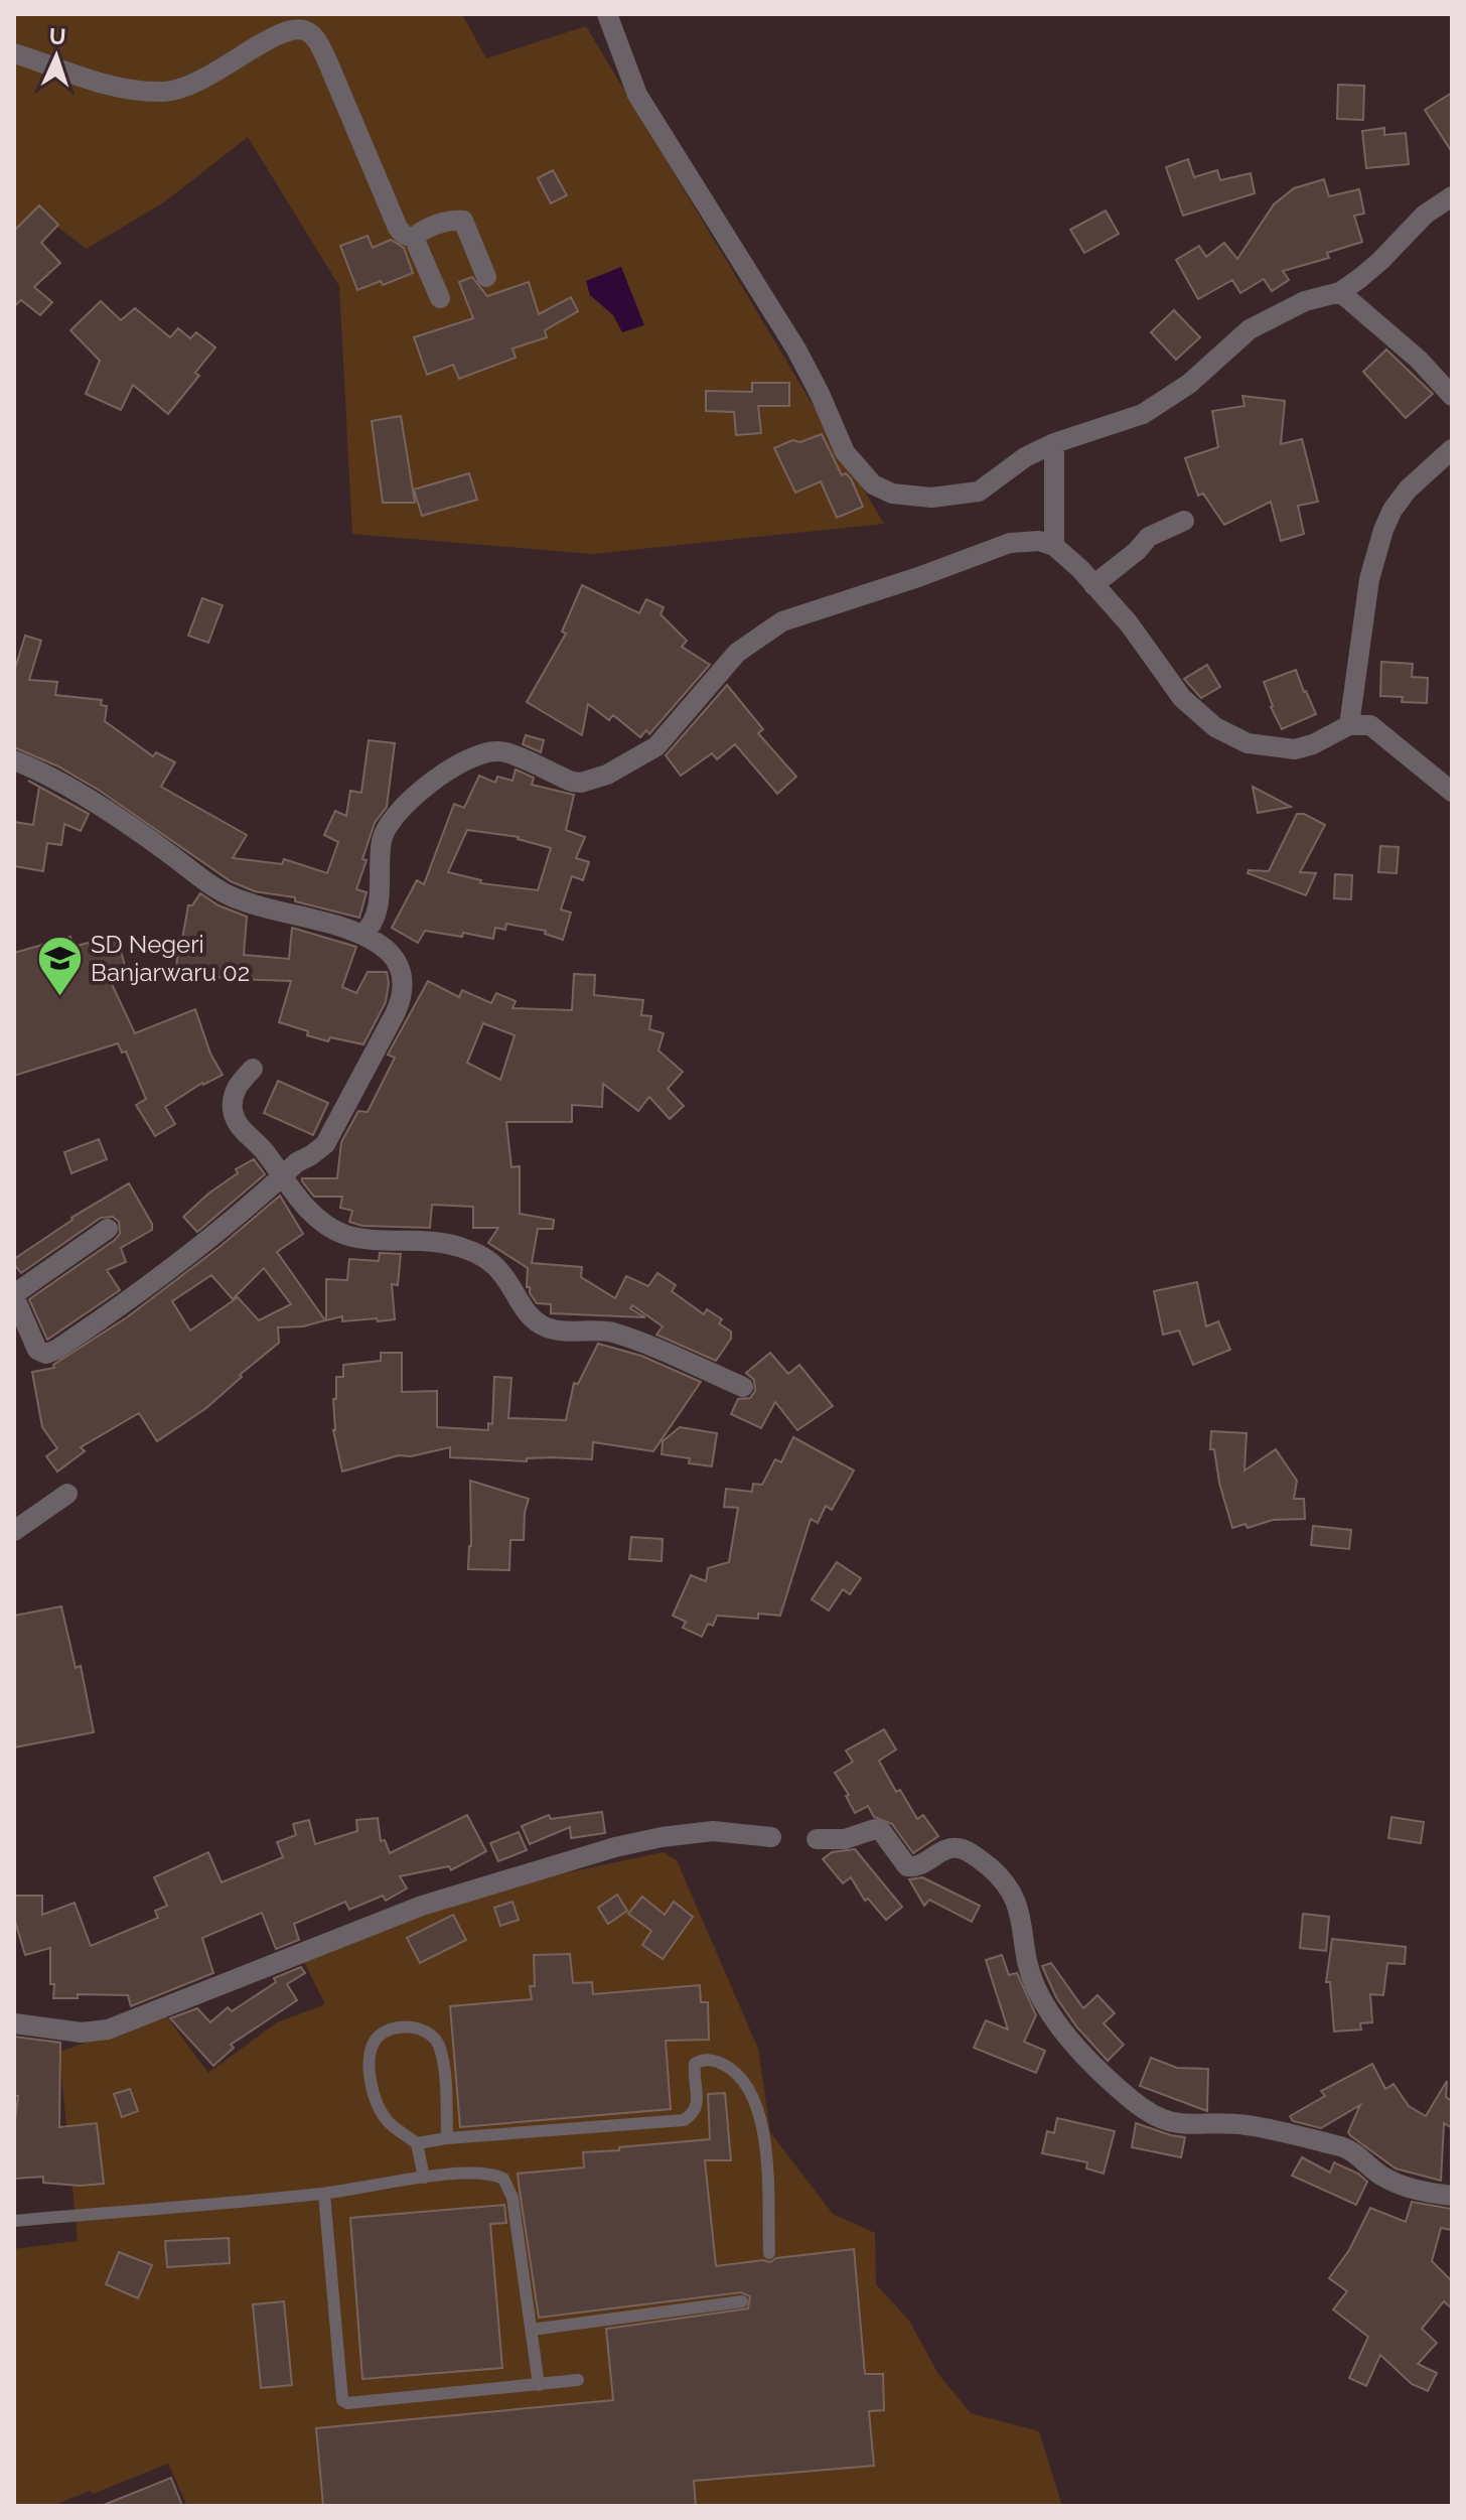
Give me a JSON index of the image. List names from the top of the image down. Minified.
{"places":{"school or university":["SD Negeri Banjarwaru 02"]},"north":"top"}
